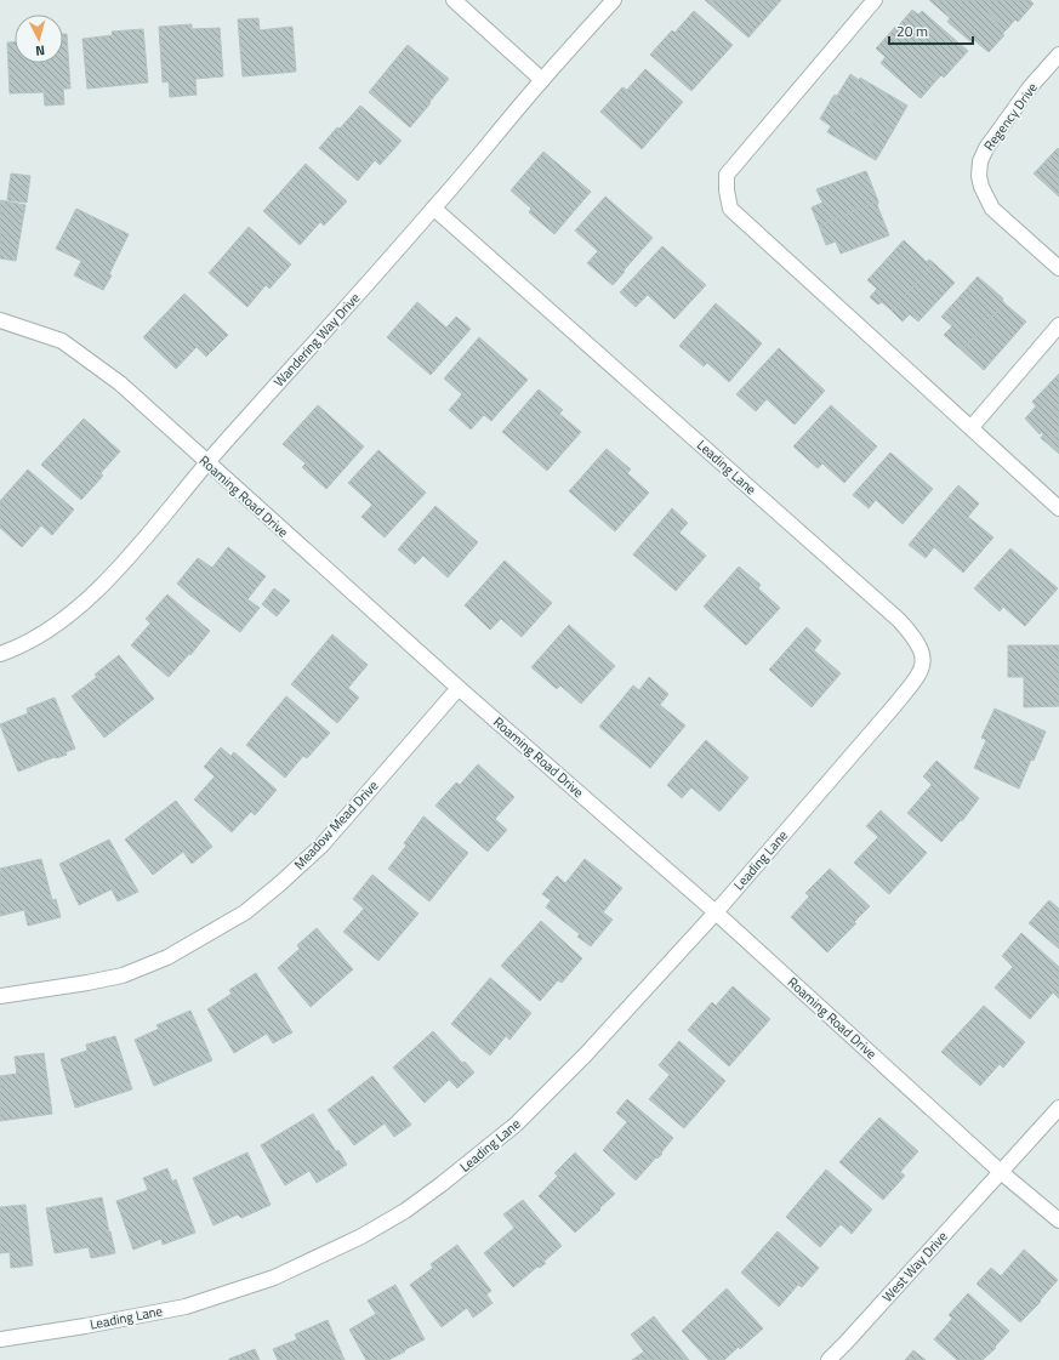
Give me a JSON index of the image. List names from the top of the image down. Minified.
{"streets":{"street":["Regency Drive","Wandering Way Drive","Leading Lane","Roaming Road Drive","Meadow Mead Drive","West Way Drive"]},"crossings":[["Wandering Way Drive","Leading Lane"],["Wandering Way Drive","Roaming Road Drive"],["Leading Lane","Roaming Road Drive"],["Roaming Road Drive","Meadow Mead Drive"],["Roaming Road Drive","West Way Drive"]],"scale_bar":"20 m","north":"bottom"}
